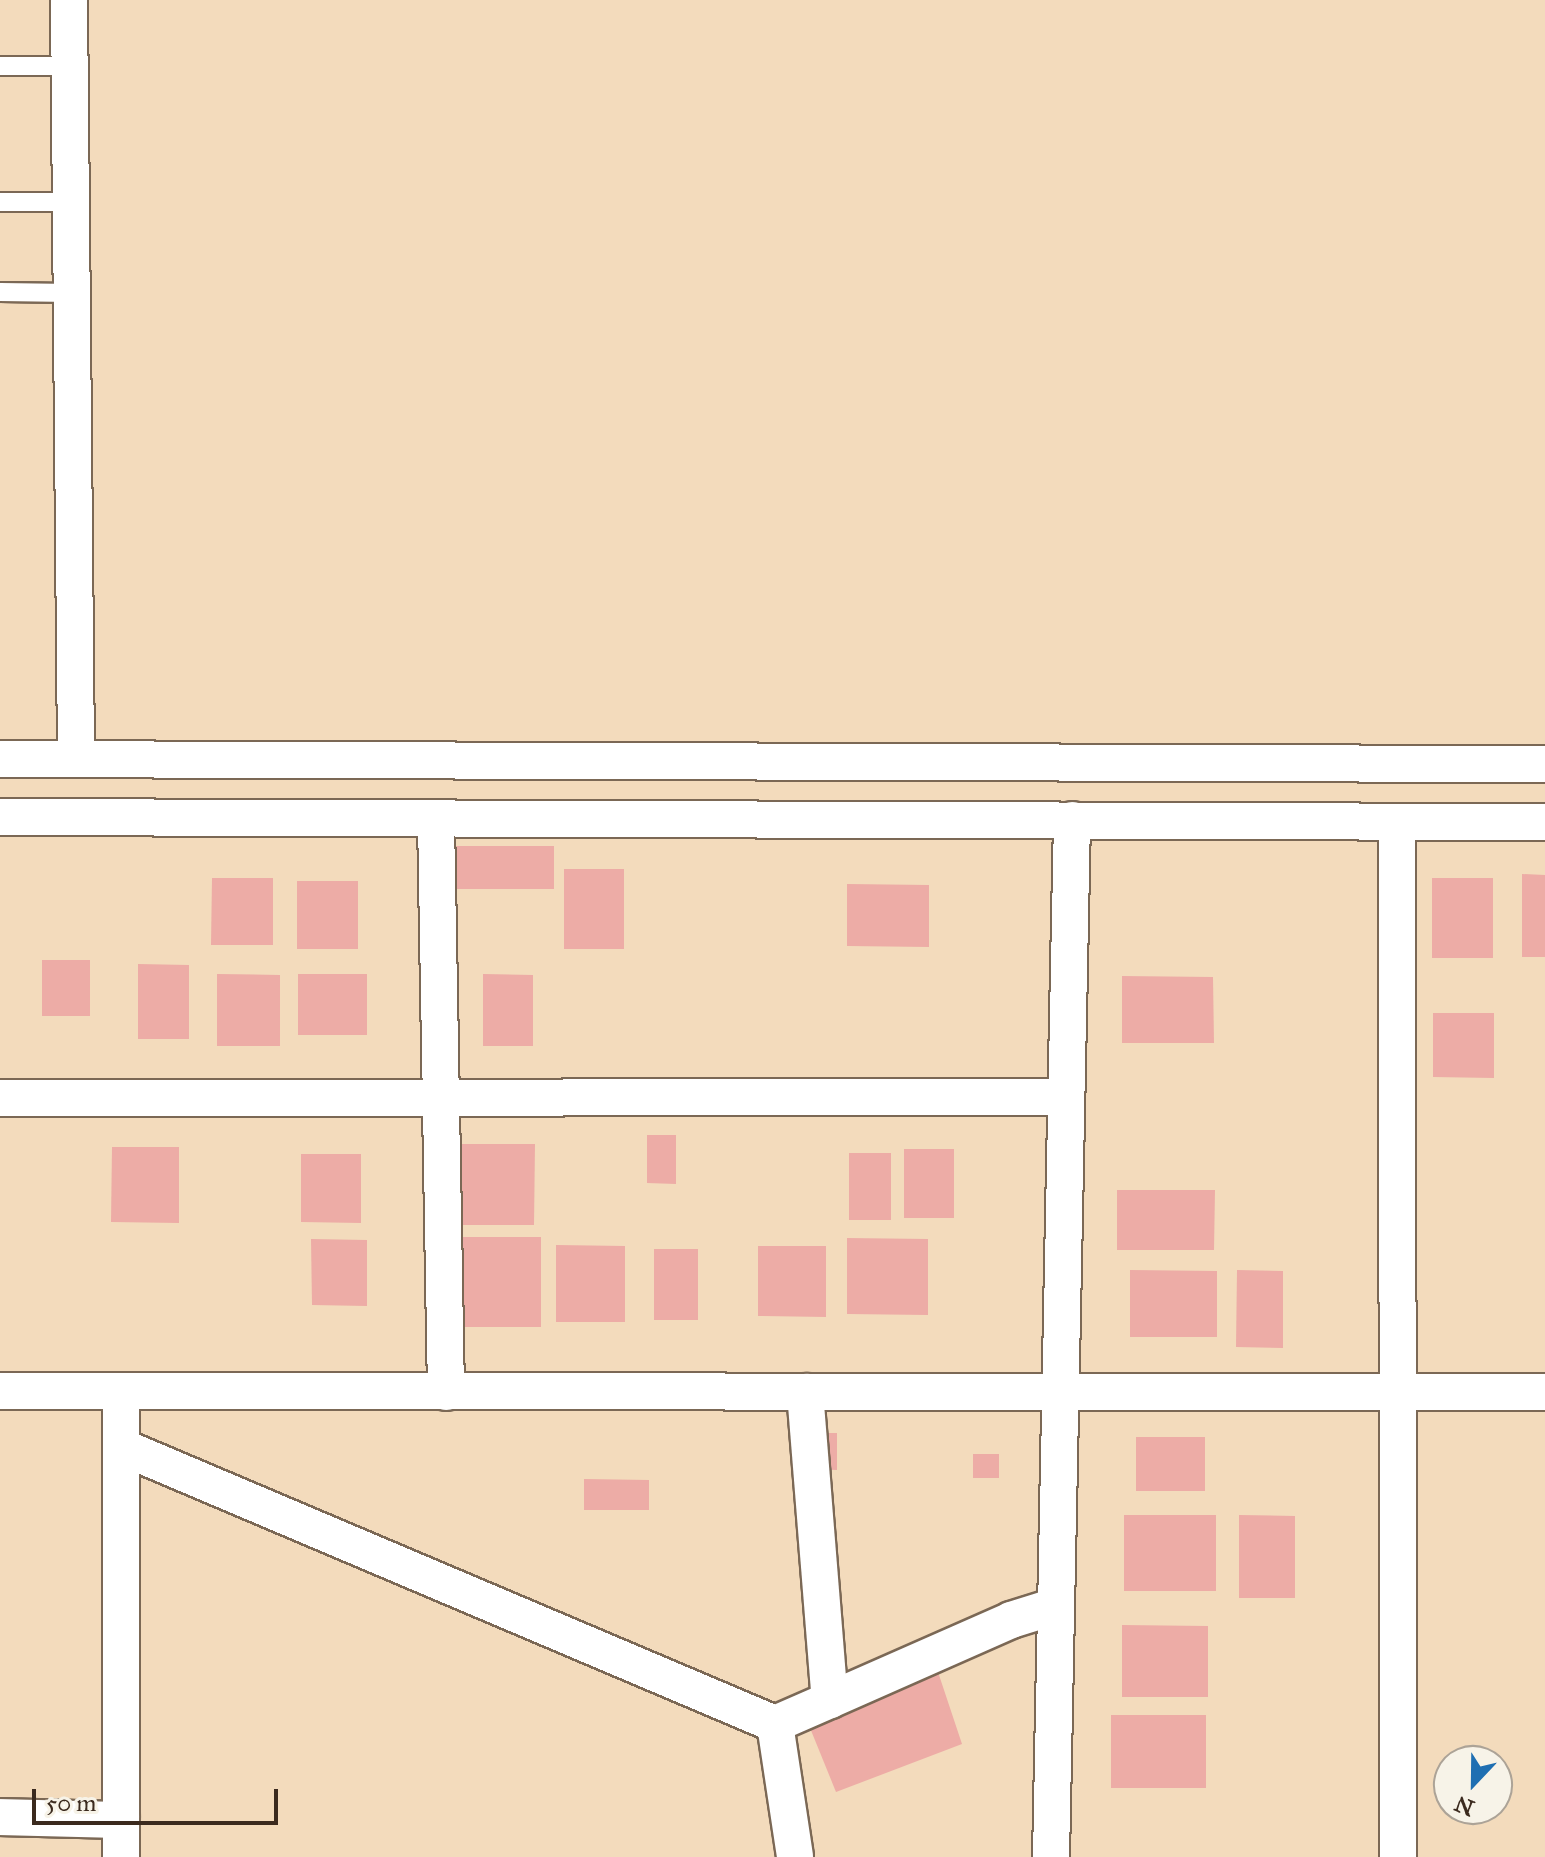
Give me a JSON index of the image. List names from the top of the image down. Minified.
{"scale_bar":"50 m","north":"bottom"}
